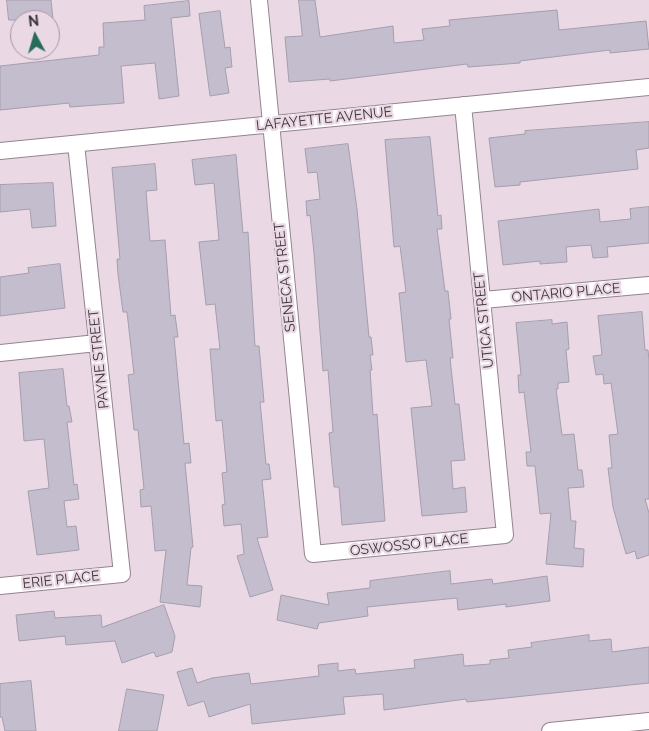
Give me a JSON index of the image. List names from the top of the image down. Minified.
{"streets":{"street":["LAFAYETTE AVENUE","SENECA STREET","ONTARIO PLACE","UTICA STREET","PAYNE STREET","OSWOSSO PLACE","ERIE PLACE"]},"crossings":[["LAFAYETTE AVENUE","SENECA STREET"],["LAFAYETTE AVENUE","UTICA STREET"],["LAFAYETTE AVENUE","PAYNE STREET"],["SENECA STREET","OSWOSSO PLACE"],["ONTARIO PLACE","UTICA STREET"],["UTICA STREET","OSWOSSO PLACE"],["PAYNE STREET","ERIE PLACE"]],"north":"top"}
